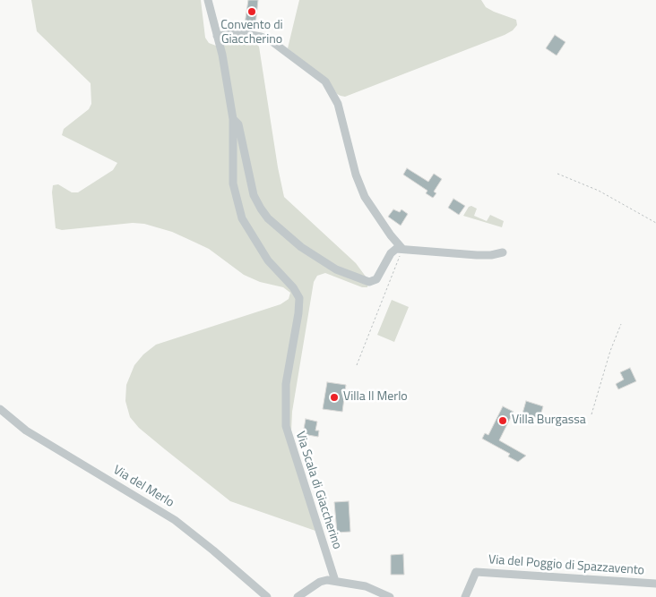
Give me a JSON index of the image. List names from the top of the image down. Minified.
{"streets":{"street":["Via del Merlo","Via Scala di Giaccherino","Via del Poggio di Spazzavento"]},"places":["Convento di Giaccherino","Villa Il Merlo","Villa Burgassa"]}
